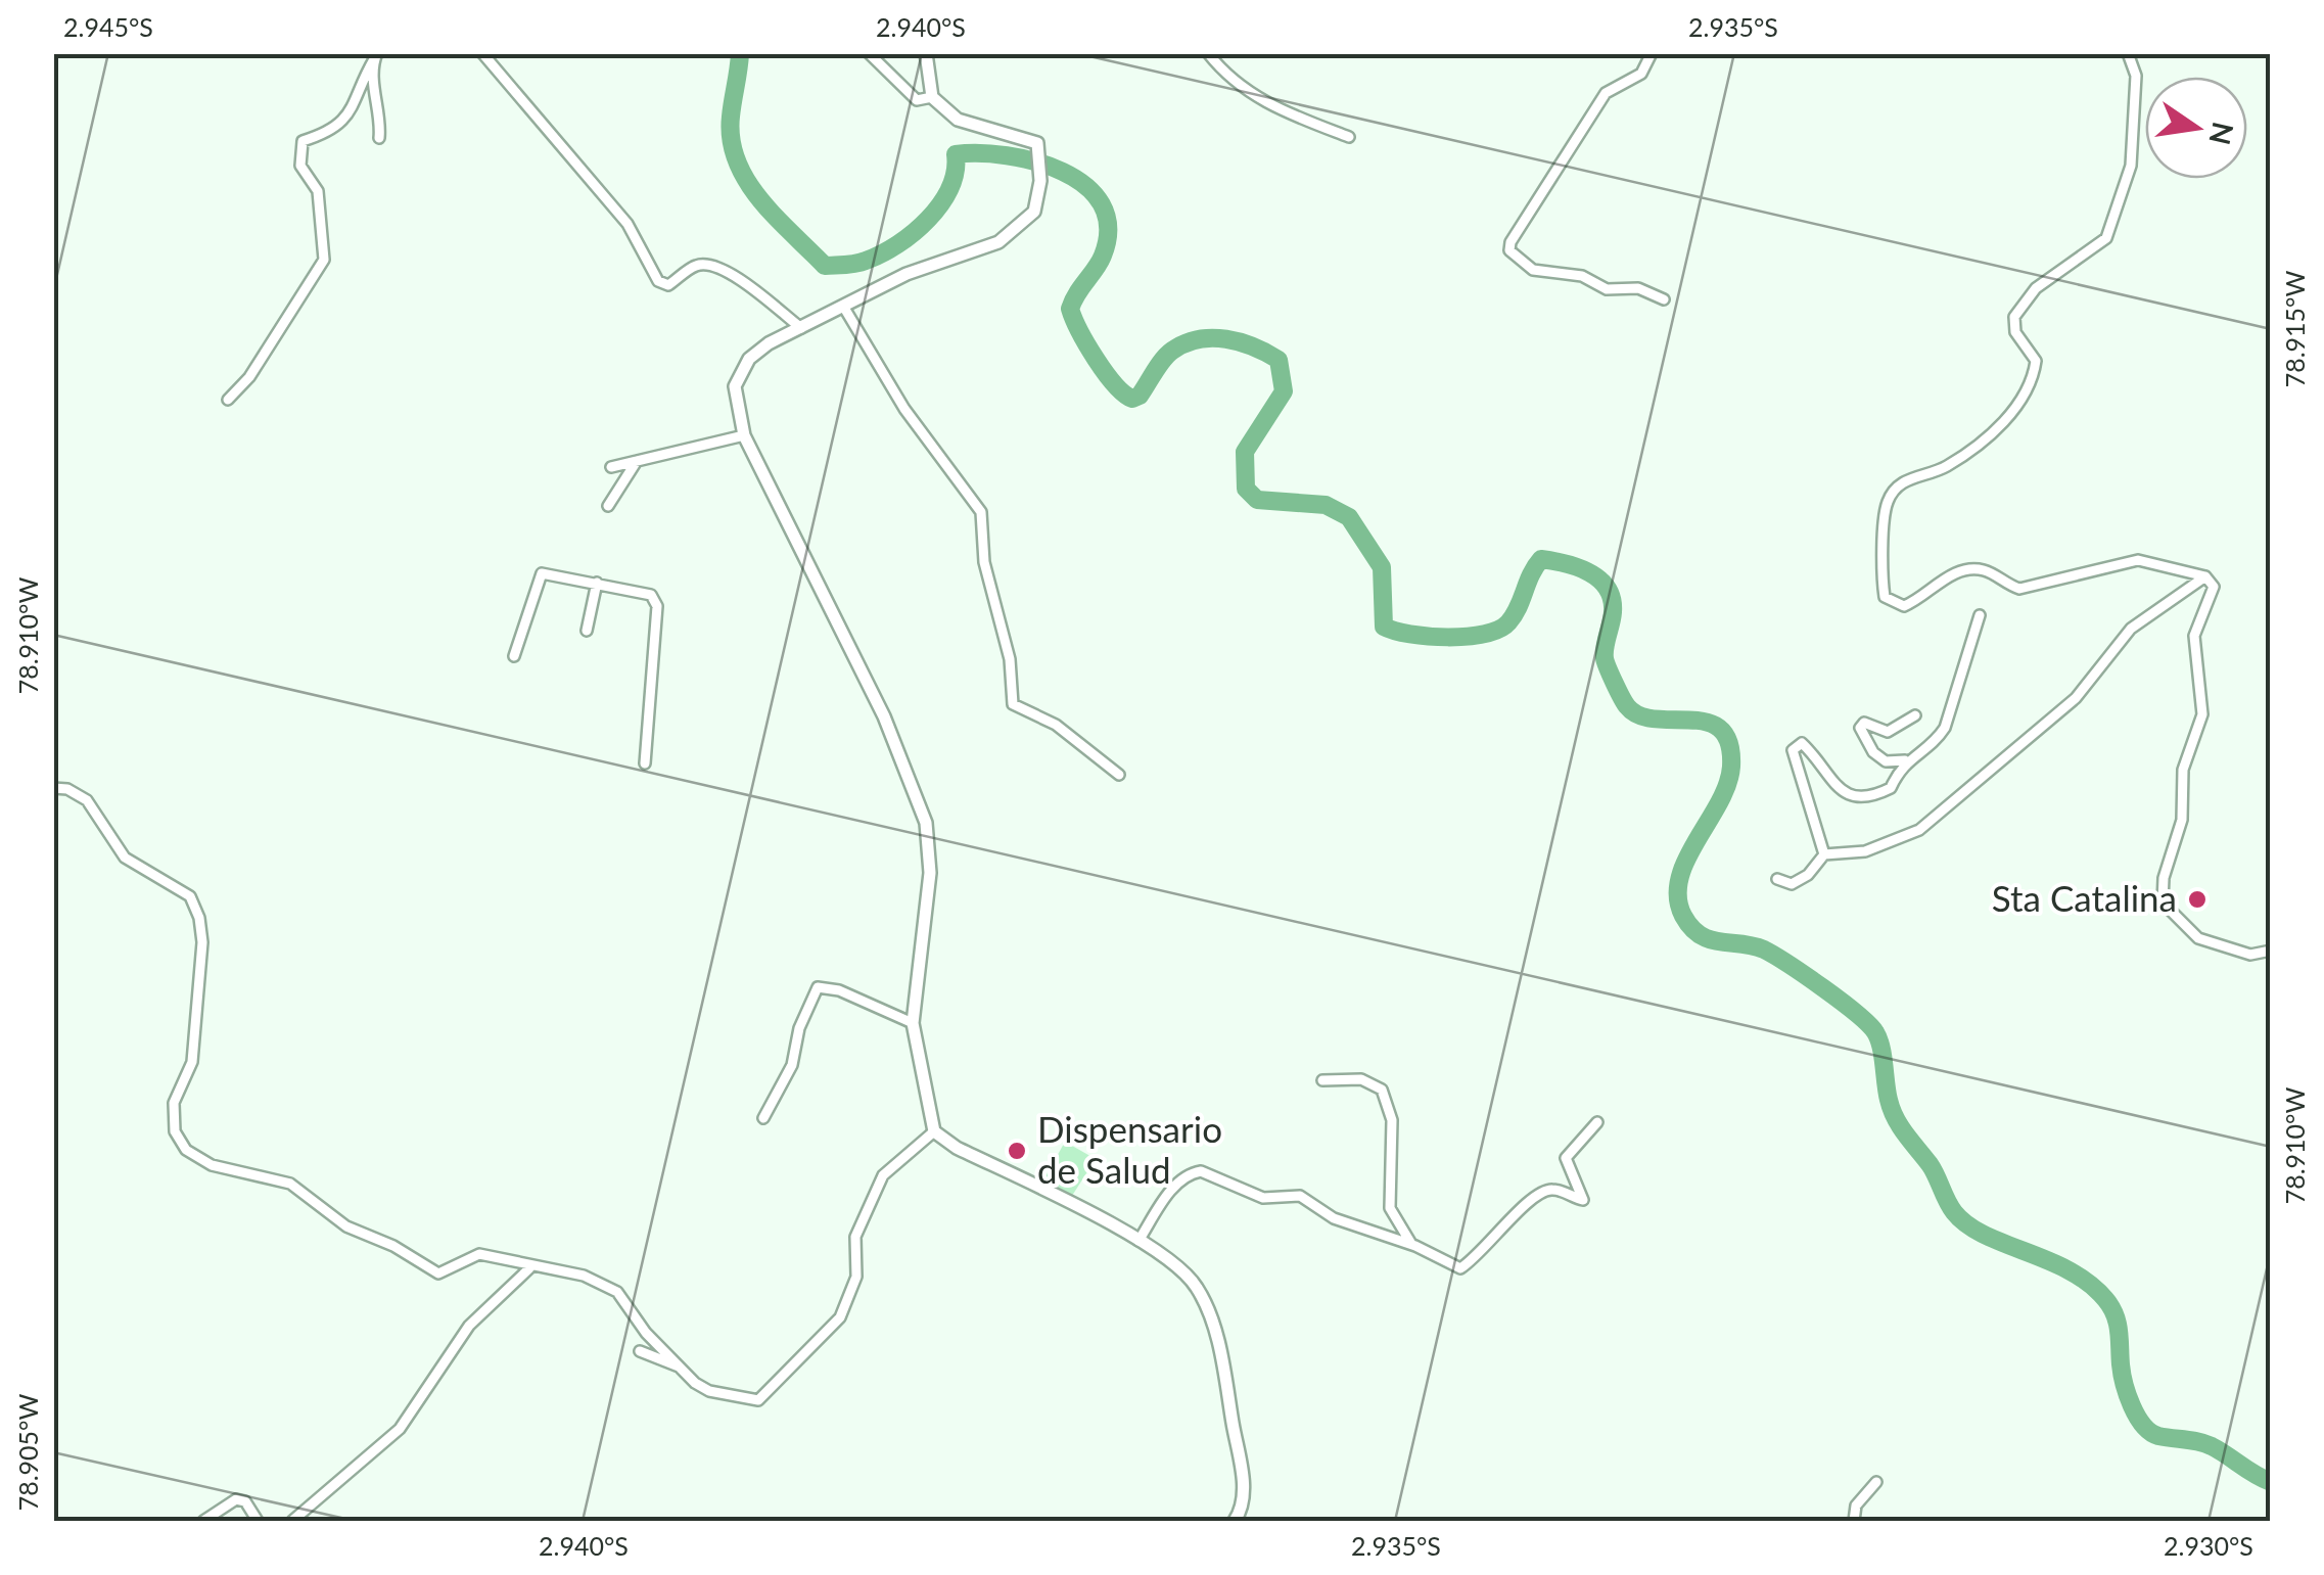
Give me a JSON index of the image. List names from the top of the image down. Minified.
{"places":["Sta Catalina","Dispensario de Salud"],"north":"right","coordinates":["2.945°S","2.940°S","2.935°S","78.915°W","78.910°W","78.905°W","2.930°S"]}
